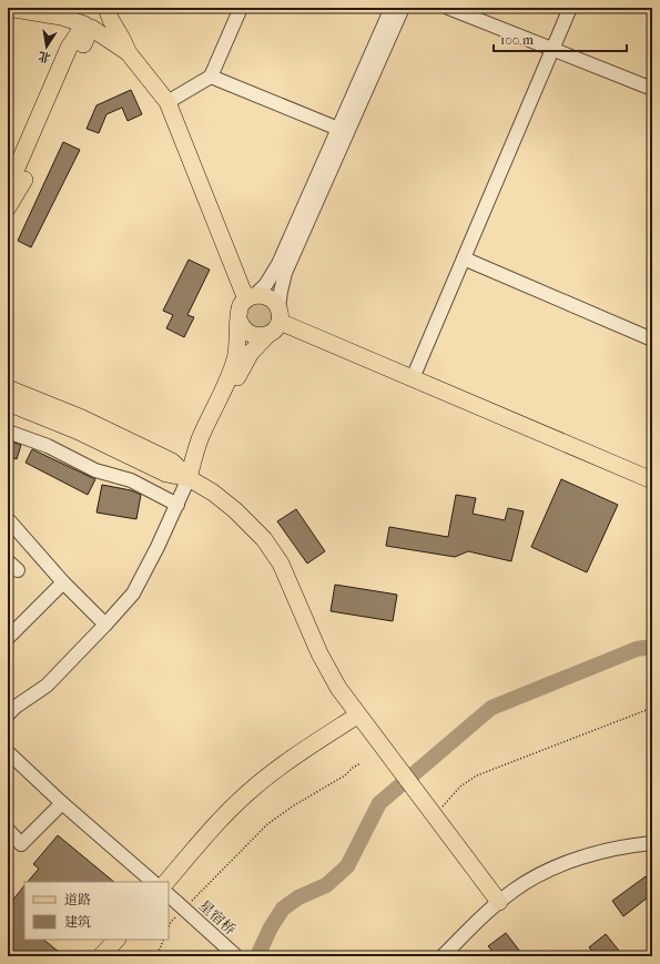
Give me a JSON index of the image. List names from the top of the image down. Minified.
{"streets":{"street":["星宿桥"]},"legend":["道路","建筑"],"scale_bar":"100 m","north":"bottom"}
